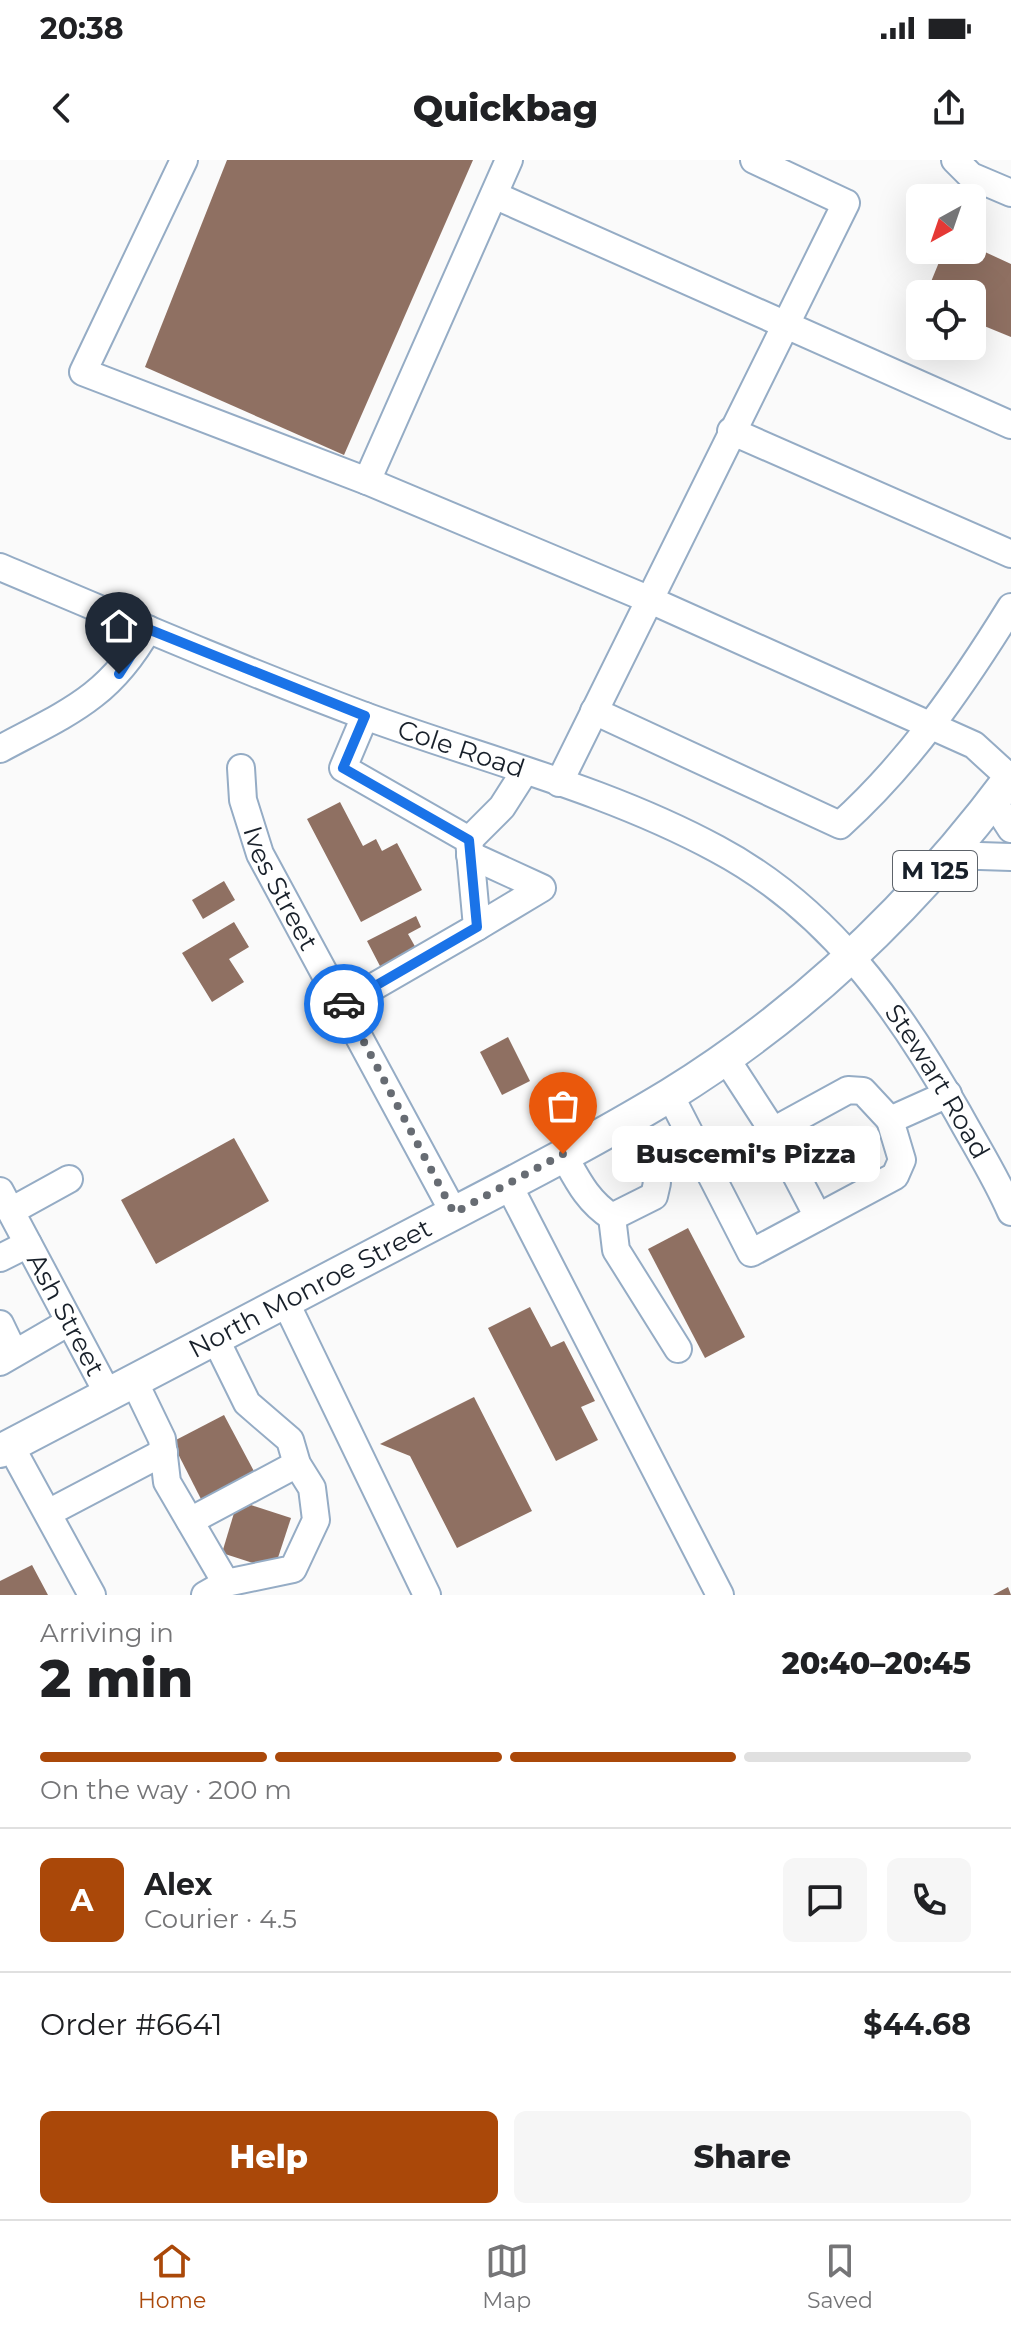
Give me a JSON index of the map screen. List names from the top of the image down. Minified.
{"streets":{"main road":["M 125","North Monroe Street"],"street":["Cole Road","Ives Street","Stewart Road","Ash Street"]},"crossings":[["Cole Road","Stewart Road"],["Cole Road","North Monroe Street"],["Ives Street","North Monroe Street"],["Stewart Road","North Monroe Street"],["North Monroe Street","Ash Street"]],"places":["Buscemi's Pizza"],"north":"bottom left","page":{"status":"20:38","header":"Quickbag","bubble":"Buscemi's Pizza","heading":["2 min","Arriving in","20:40–20:45"],"panel":["Alex","Courier · 4.5","Order #6641","$44.68"],"bar":"On the way · 200 m","round":"A","buttons":["Help","Share"],"tabs":["Home","Map","Saved"]}}
